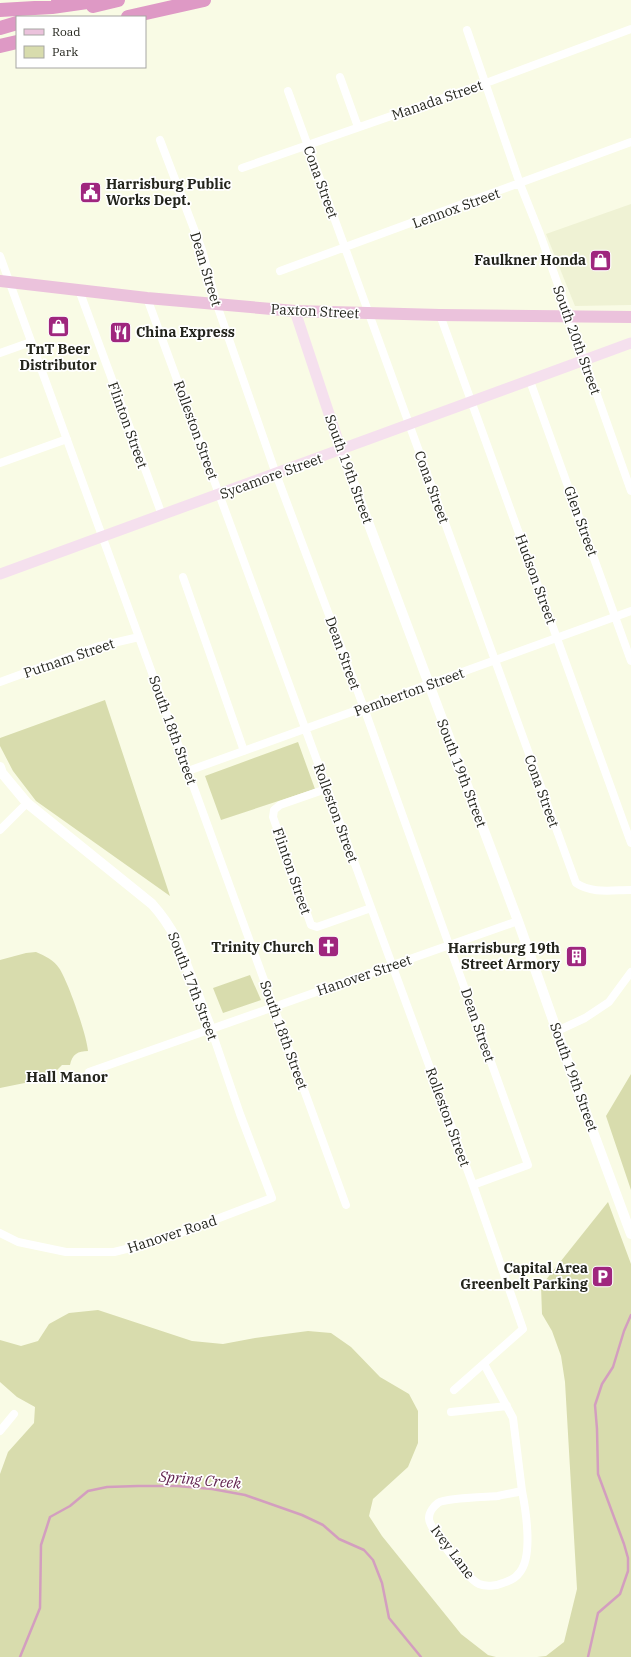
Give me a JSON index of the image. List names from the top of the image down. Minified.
{"streets":{"main road":["Paxton Street","South 19th Street","Sycamore Street"],"street":["Manada Street","Cona Street","Lennox Street","Dean Street","South 20th Street","Flinton Street","Rolleston Street","Glen Street","Hudson Street","Putnam Street","Pemberton Street","South 18th Street","Hanover Street","South 17th Street","Hanover Road","Ivey Lane"]},"crossings":[["Manada Street","Cona Street"],["Manada Street","South 20th Street"],["Cona Street","Lennox Street"],["Cona Street","Paxton Street"],["Cona Street","Sycamore Street"],["Cona Street","Pemberton Street"],["Lennox Street","South 20th Street"],["Dean Street","Paxton Street"],["Dean Street","Rolleston Street"],["Dean Street","Sycamore Street"],["Dean Street","Pemberton Street"],["Dean Street","Hanover Street"],["Paxton Street","South 20th Street"],["Paxton Street","Flinton Street"],["Paxton Street","Rolleston Street"],["Paxton Street","South 19th Street"],["Paxton Street","Hudson Street"],["Paxton Street","South 18th Street"],["South 20th Street","Sycamore Street"],["Flinton Street","Rolleston Street"],["Flinton Street","Sycamore Street"],["Rolleston Street","Sycamore Street"],["Rolleston Street","Pemberton Street"],["Rolleston Street","Hanover Street"],["Rolleston Street","Ivey Lane"],["South 19th Street","Sycamore Street"],["South 19th Street","Pemberton Street"],["South 19th Street","Hanover Street"],["Sycamore Street","Glen Street"],["Sycamore Street","Hudson Street"],["Sycamore Street","South 18th Street"],["Glen Street","Pemberton Street"],["Hudson Street","Pemberton Street"],["Putnam Street","South 18th Street"],["Pemberton Street","South 18th Street"],["South 18th Street","Hanover Street"],["Hanover Street","South 17th Street"],["South 17th Street","Hanover Road"]],"districts":["Hall Manor"],"water":["Spring Creek"],"places":{"public building":["Harrisburg Public Works Dept."],"shop":["Faulkner Honda","TnT Beer Distributor"],"restaurant":["China Express"],"church":["Trinity Church"],"building":["Harrisburg 19th Street Armory"],"parking":["Capital Area Greenbelt Parking"]},"legend":["Road","Park"]}
